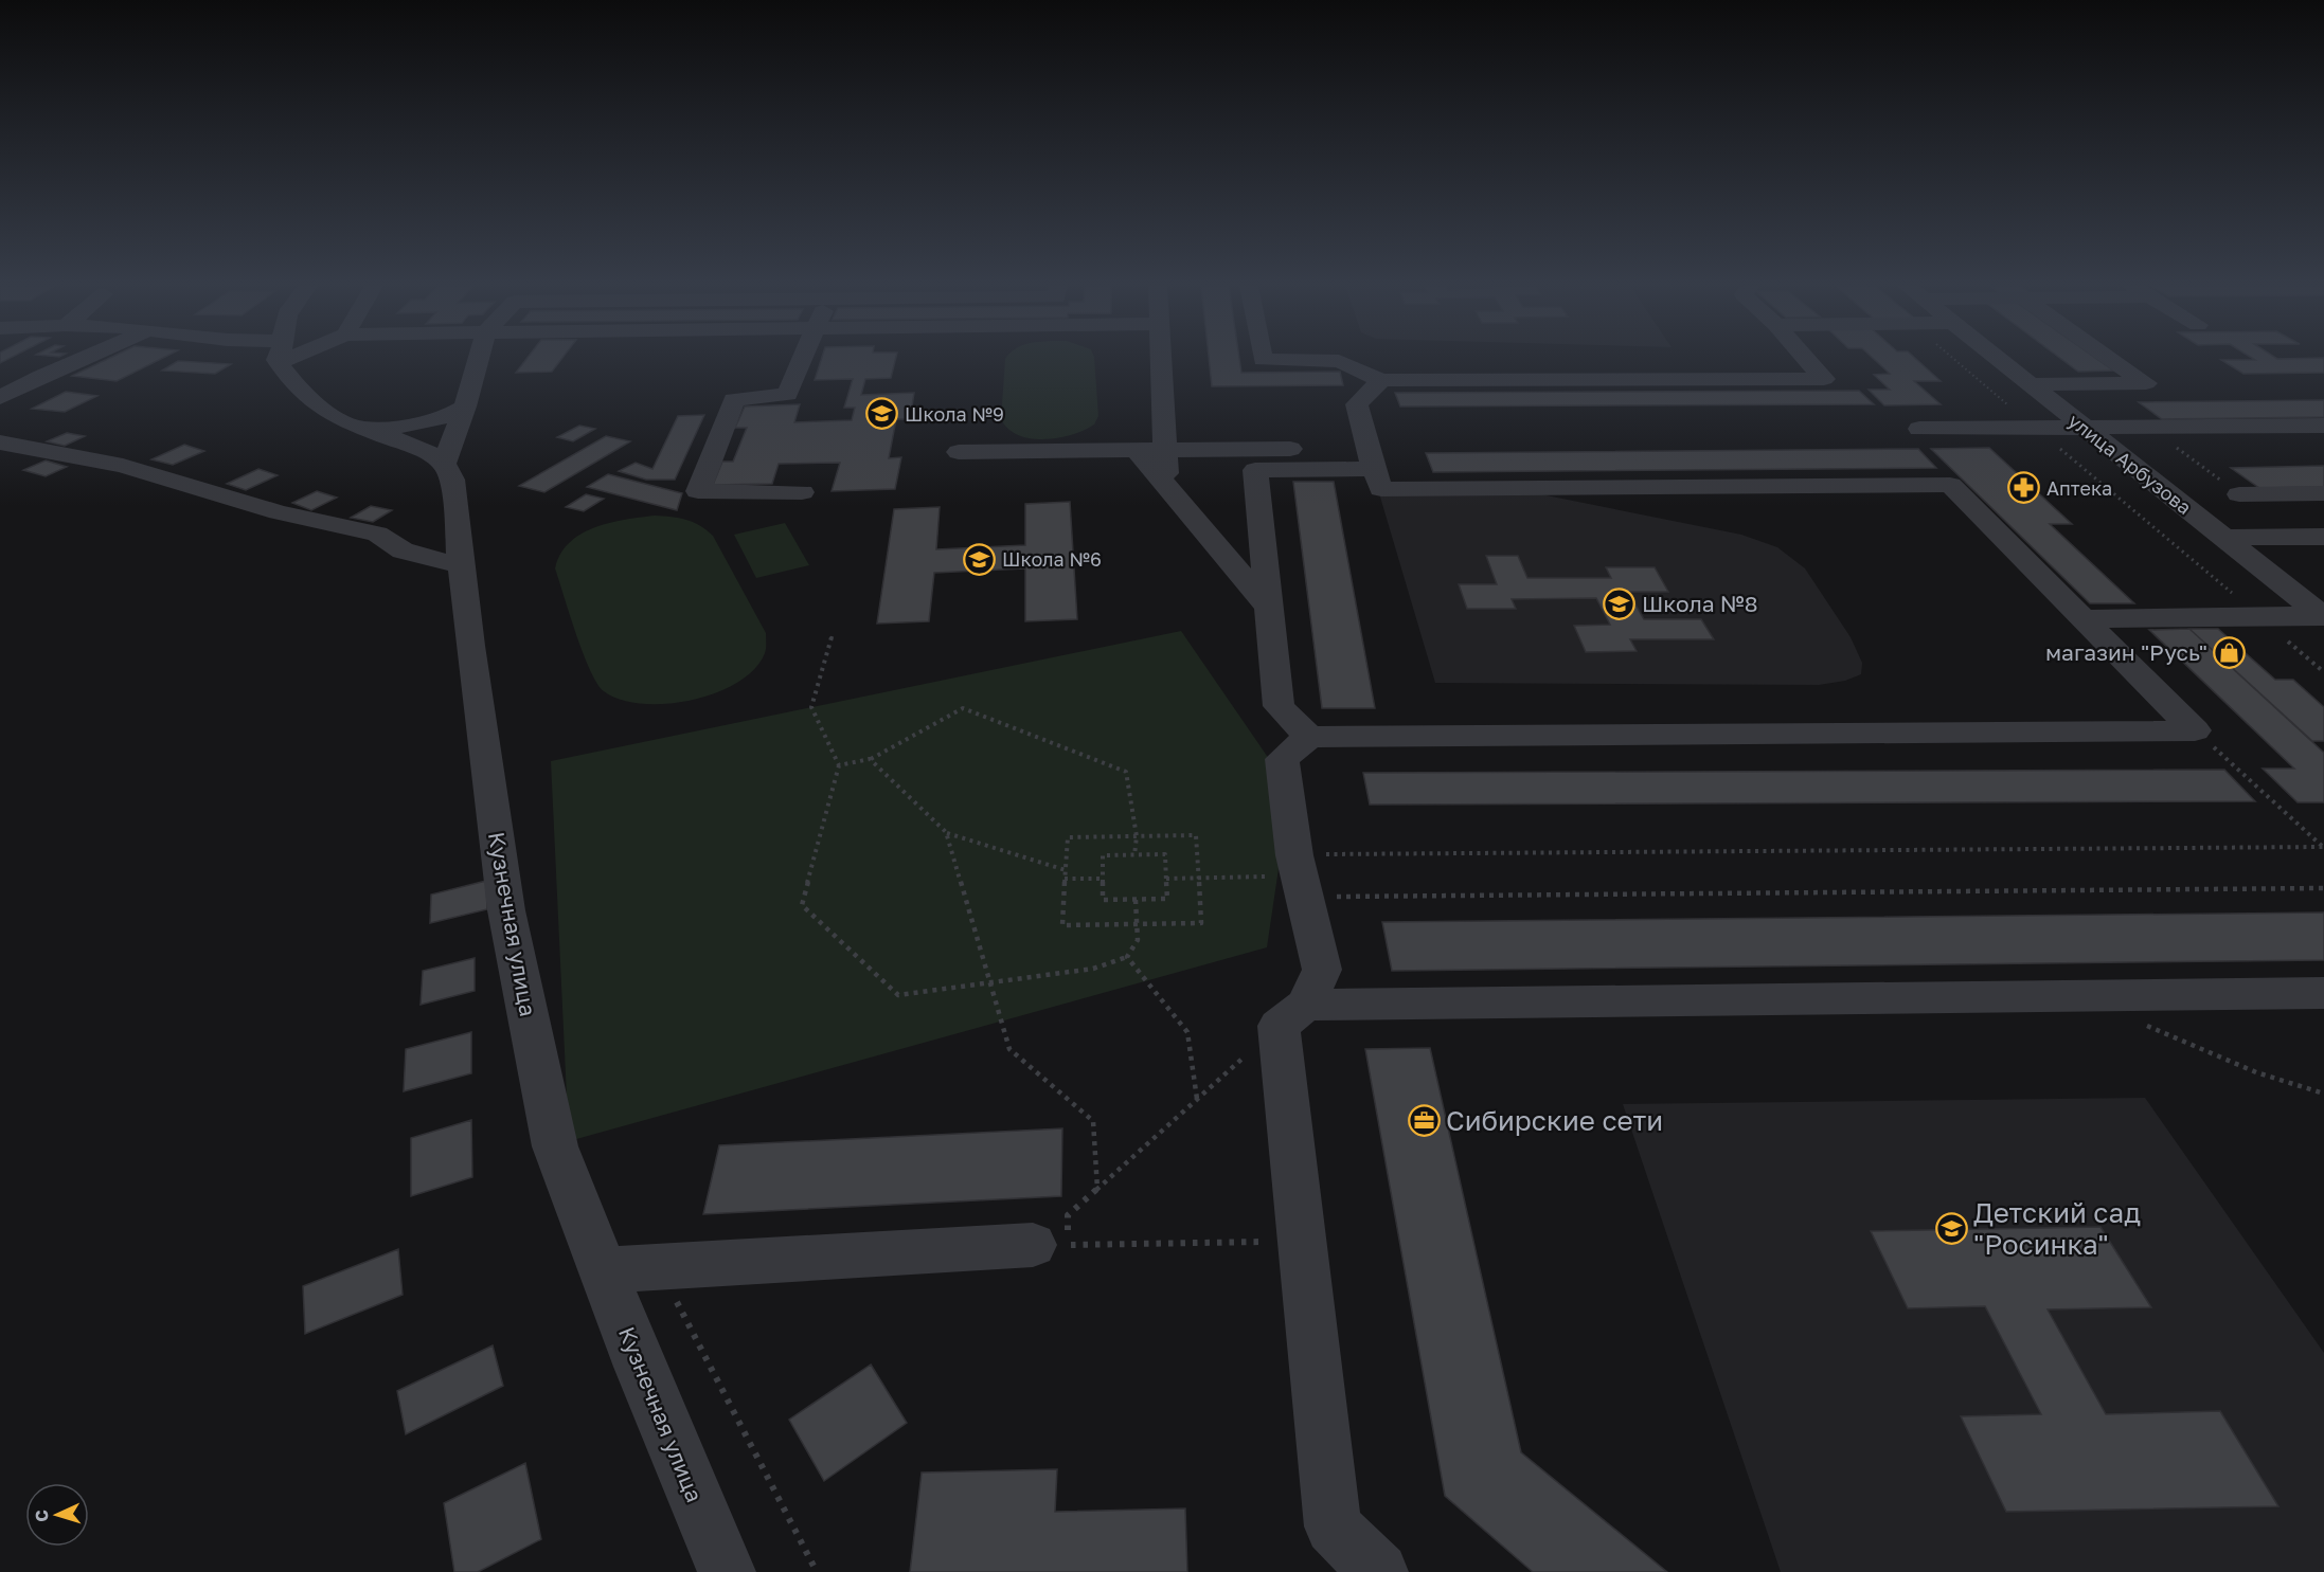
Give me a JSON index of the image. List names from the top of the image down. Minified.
{"streets":{"street":["улица Арбузова","Кузнечная улица"]},"places":{"school or university":["Школа №9","Школа №6","Школа №8","Детский сад \"Росинка\""],"pharmacy":["Аптека"],"shop":["магазин \"Русь\""],"office":["Сибирские сети"]},"north":"left"}
